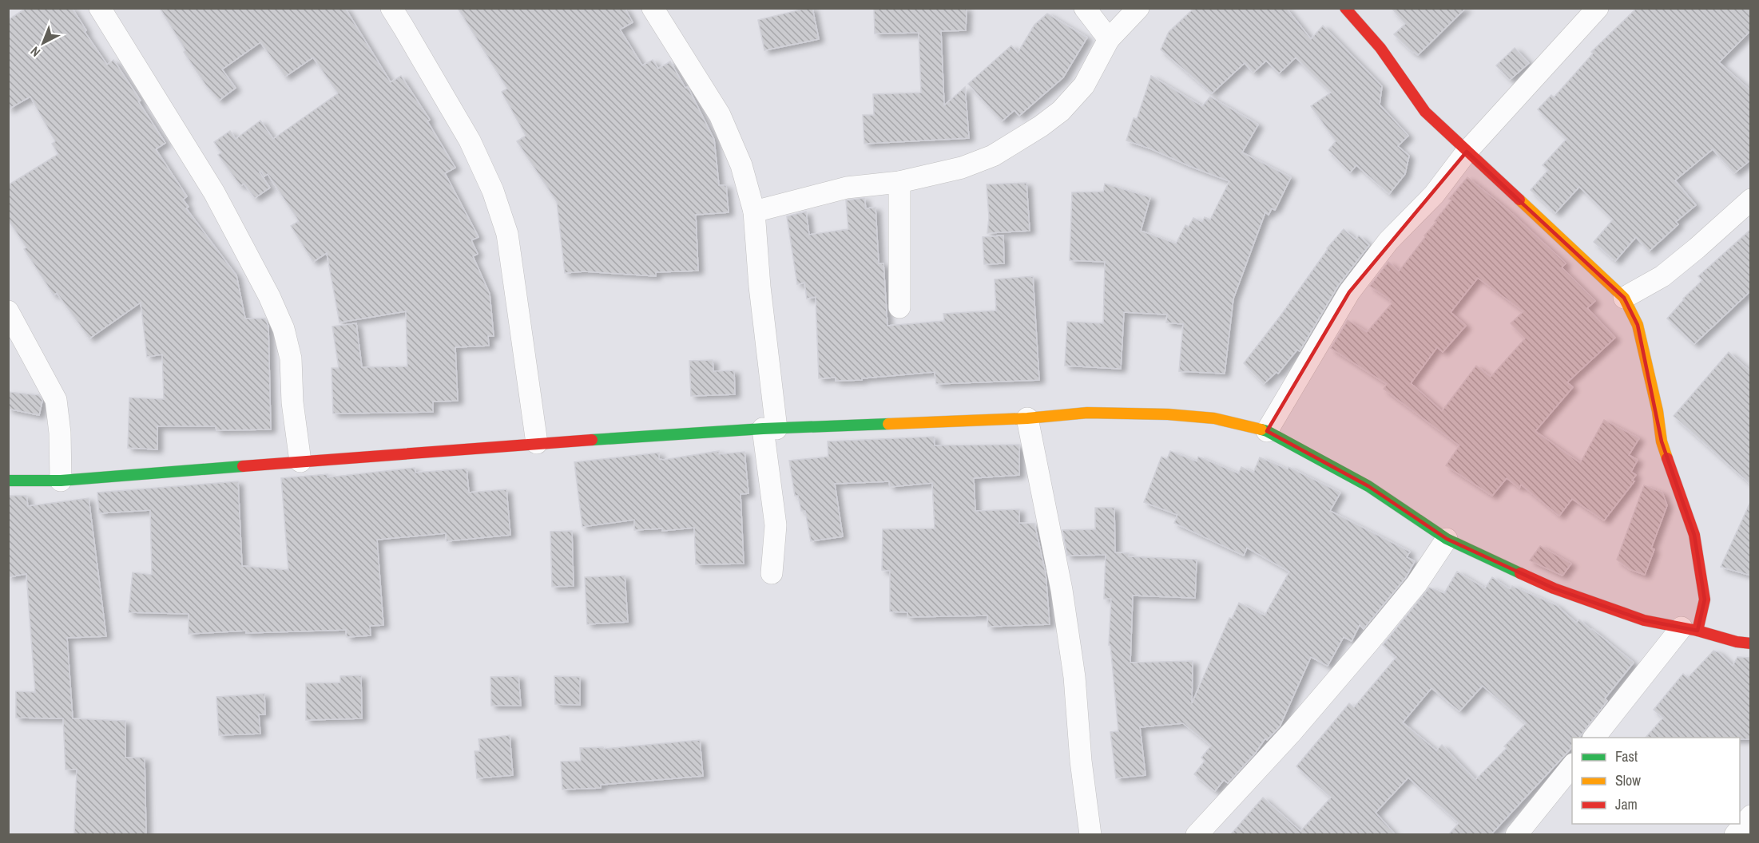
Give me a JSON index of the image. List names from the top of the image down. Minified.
{"legend":["Fast","Slow","Jam"],"north":"bottom left"}
